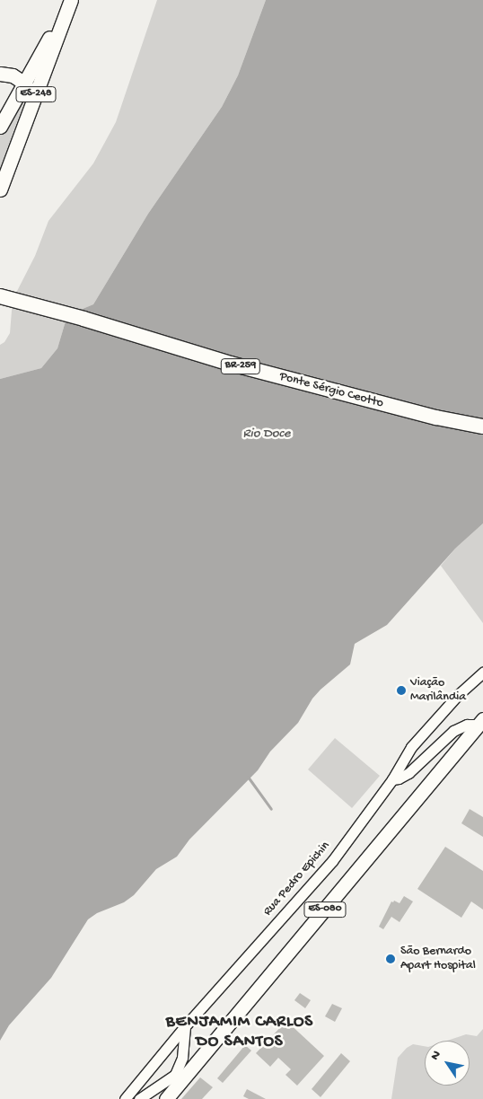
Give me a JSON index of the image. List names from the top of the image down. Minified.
{"streets":{"highway":["BR-259","Ponte Sérgio Ceotto"],"main road":["ES-248","ES-080"],"street":["Rua Pedro Epichin"]},"districts":["BENJAMIM CARLOS DO SANTOS"],"water":["Rio Doce"],"places":["Viação Marilândia","São Bernardo Apart Hospital"],"north":"top left"}
